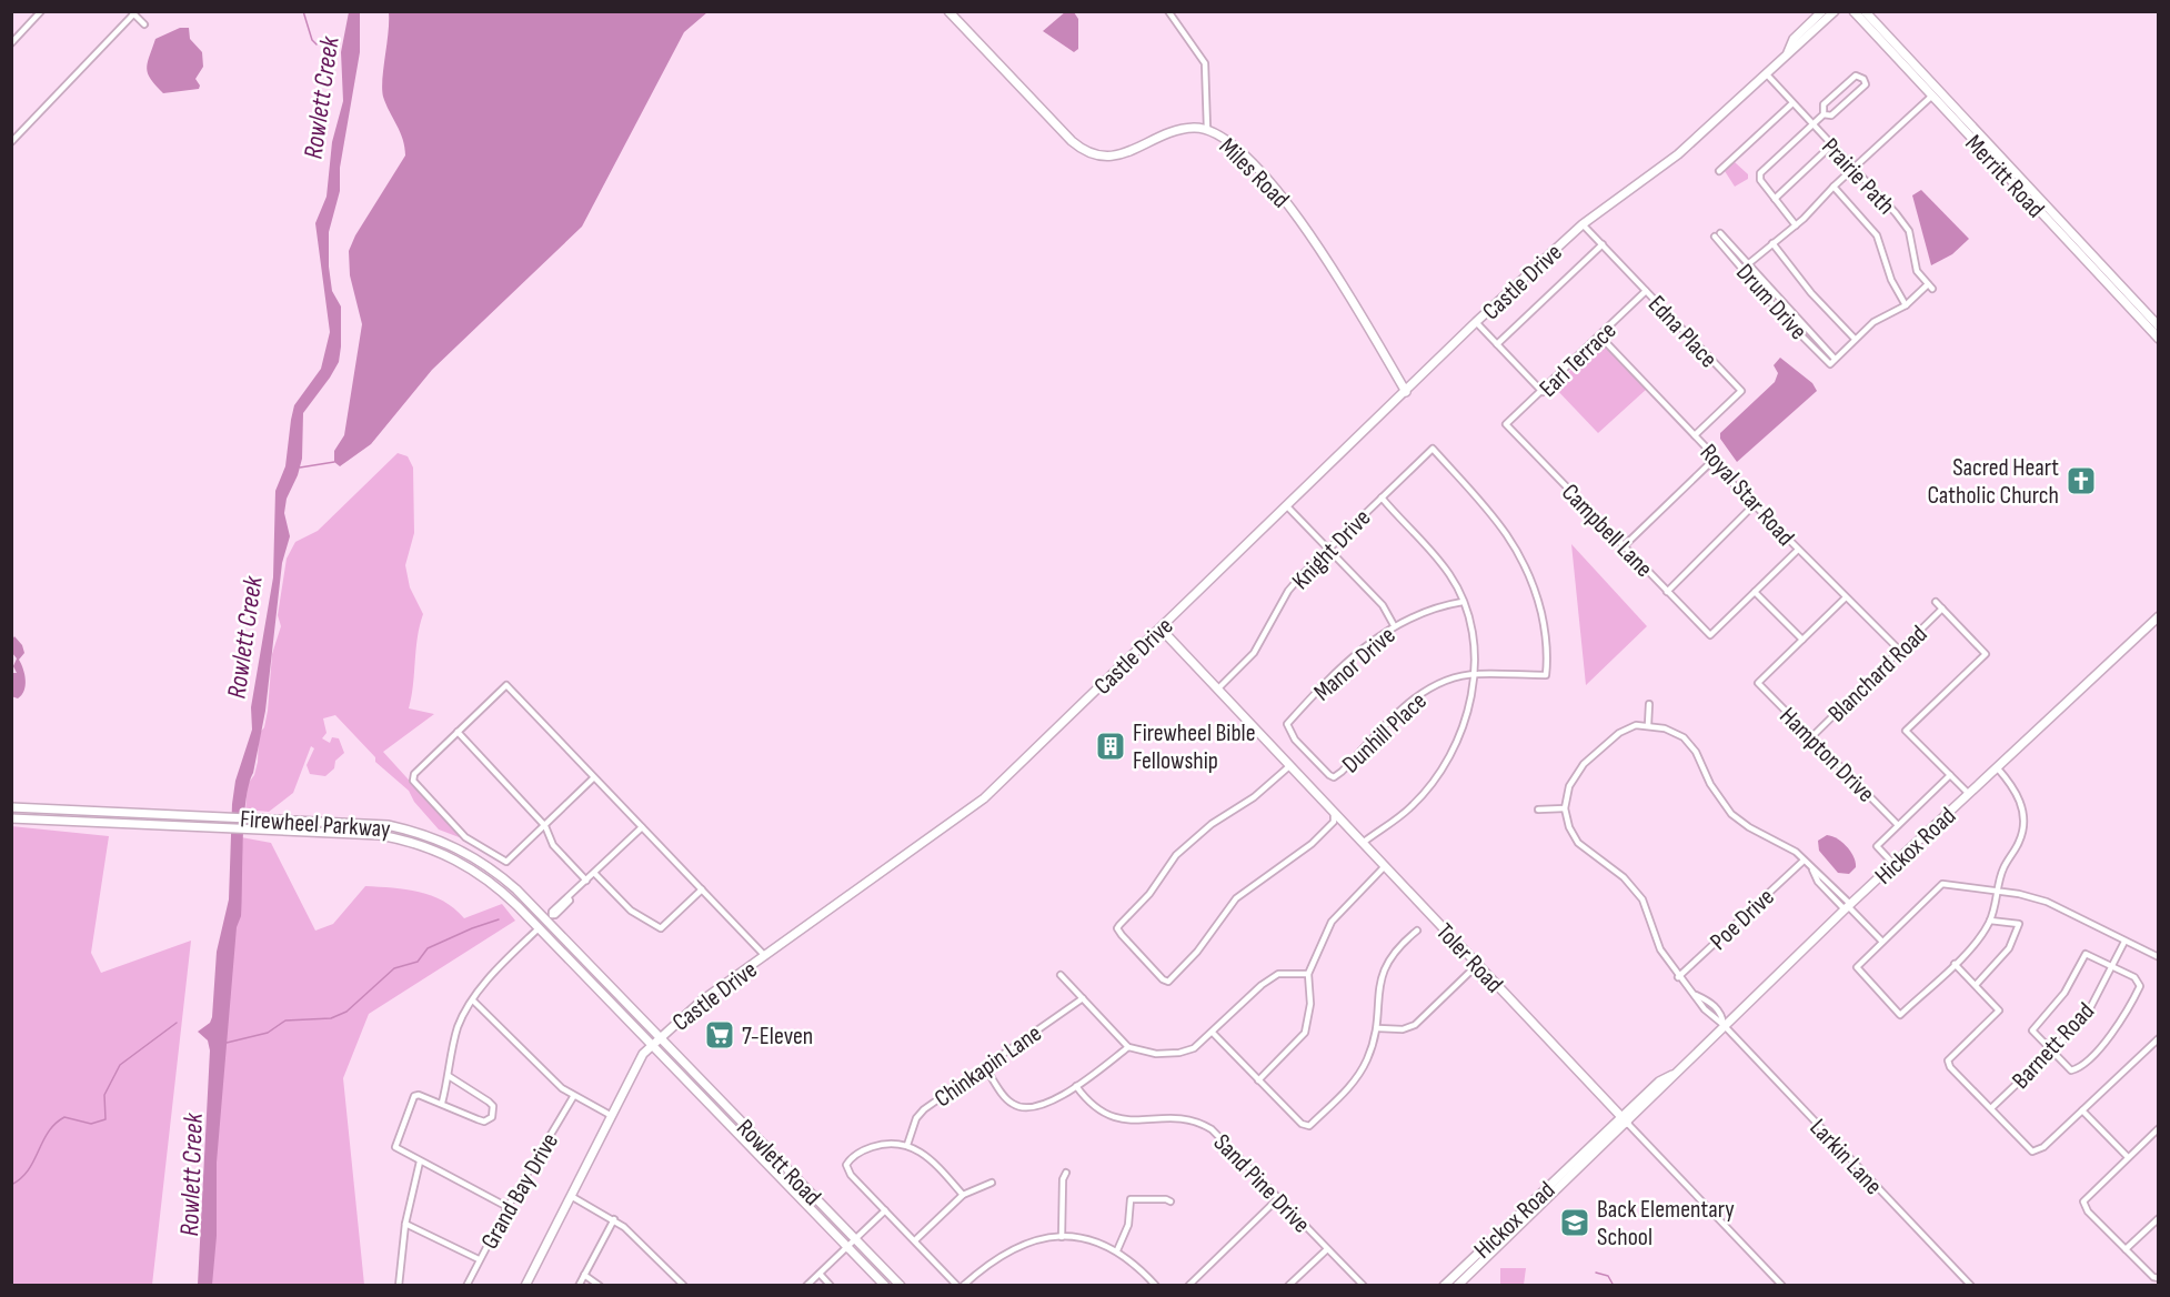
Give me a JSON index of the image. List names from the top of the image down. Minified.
{"streets":{"street":["Miles Road","Prairie Path","Merritt Road","Castle Drive","Drum Drive","Edna Place","Earl Terrace","Royal Star Road","Campbell Lane","Knight Drive","Manor Drive","Blanchard Road","Dunhill Place","Hampton Drive","Firewheel Parkway","Hickox Road","Poe Drive","Toler Road","Barnett Road","Chinkapin Lane","Larkin Lane","Rowlett Road","Sand Pine Drive","Grand Bay Drive"]},"crossings":[["Miles Road","Castle Drive"],["Prairie Path","Castle Drive"],["Castle Drive","Edna Place"],["Castle Drive","Firewheel Parkway"],["Castle Drive","Toler Road"],["Castle Drive","Rowlett Road"],["Edna Place","Earl Terrace"],["Edna Place","Royal Star Road"],["Earl Terrace","Royal Star Road"],["Earl Terrace","Campbell Lane"],["Royal Star Road","Blanchard Road"],["Knight Drive","Dunhill Place"],["Knight Drive","Toler Road"],["Manor Drive","Dunhill Place"],["Blanchard Road","Hampton Drive"],["Firewheel Parkway","Rowlett Road"],["Hickox Road","Toler Road"],["Hickox Road","Larkin Lane"]],"water":["Rowlett Creek"],"places":{"church":["Sacred Heart Catholic Church"],"building":["Firewheel Bible Fellowship"],"supermarket":["7-Eleven"],"school or university":["Back Elementary School"]}}
